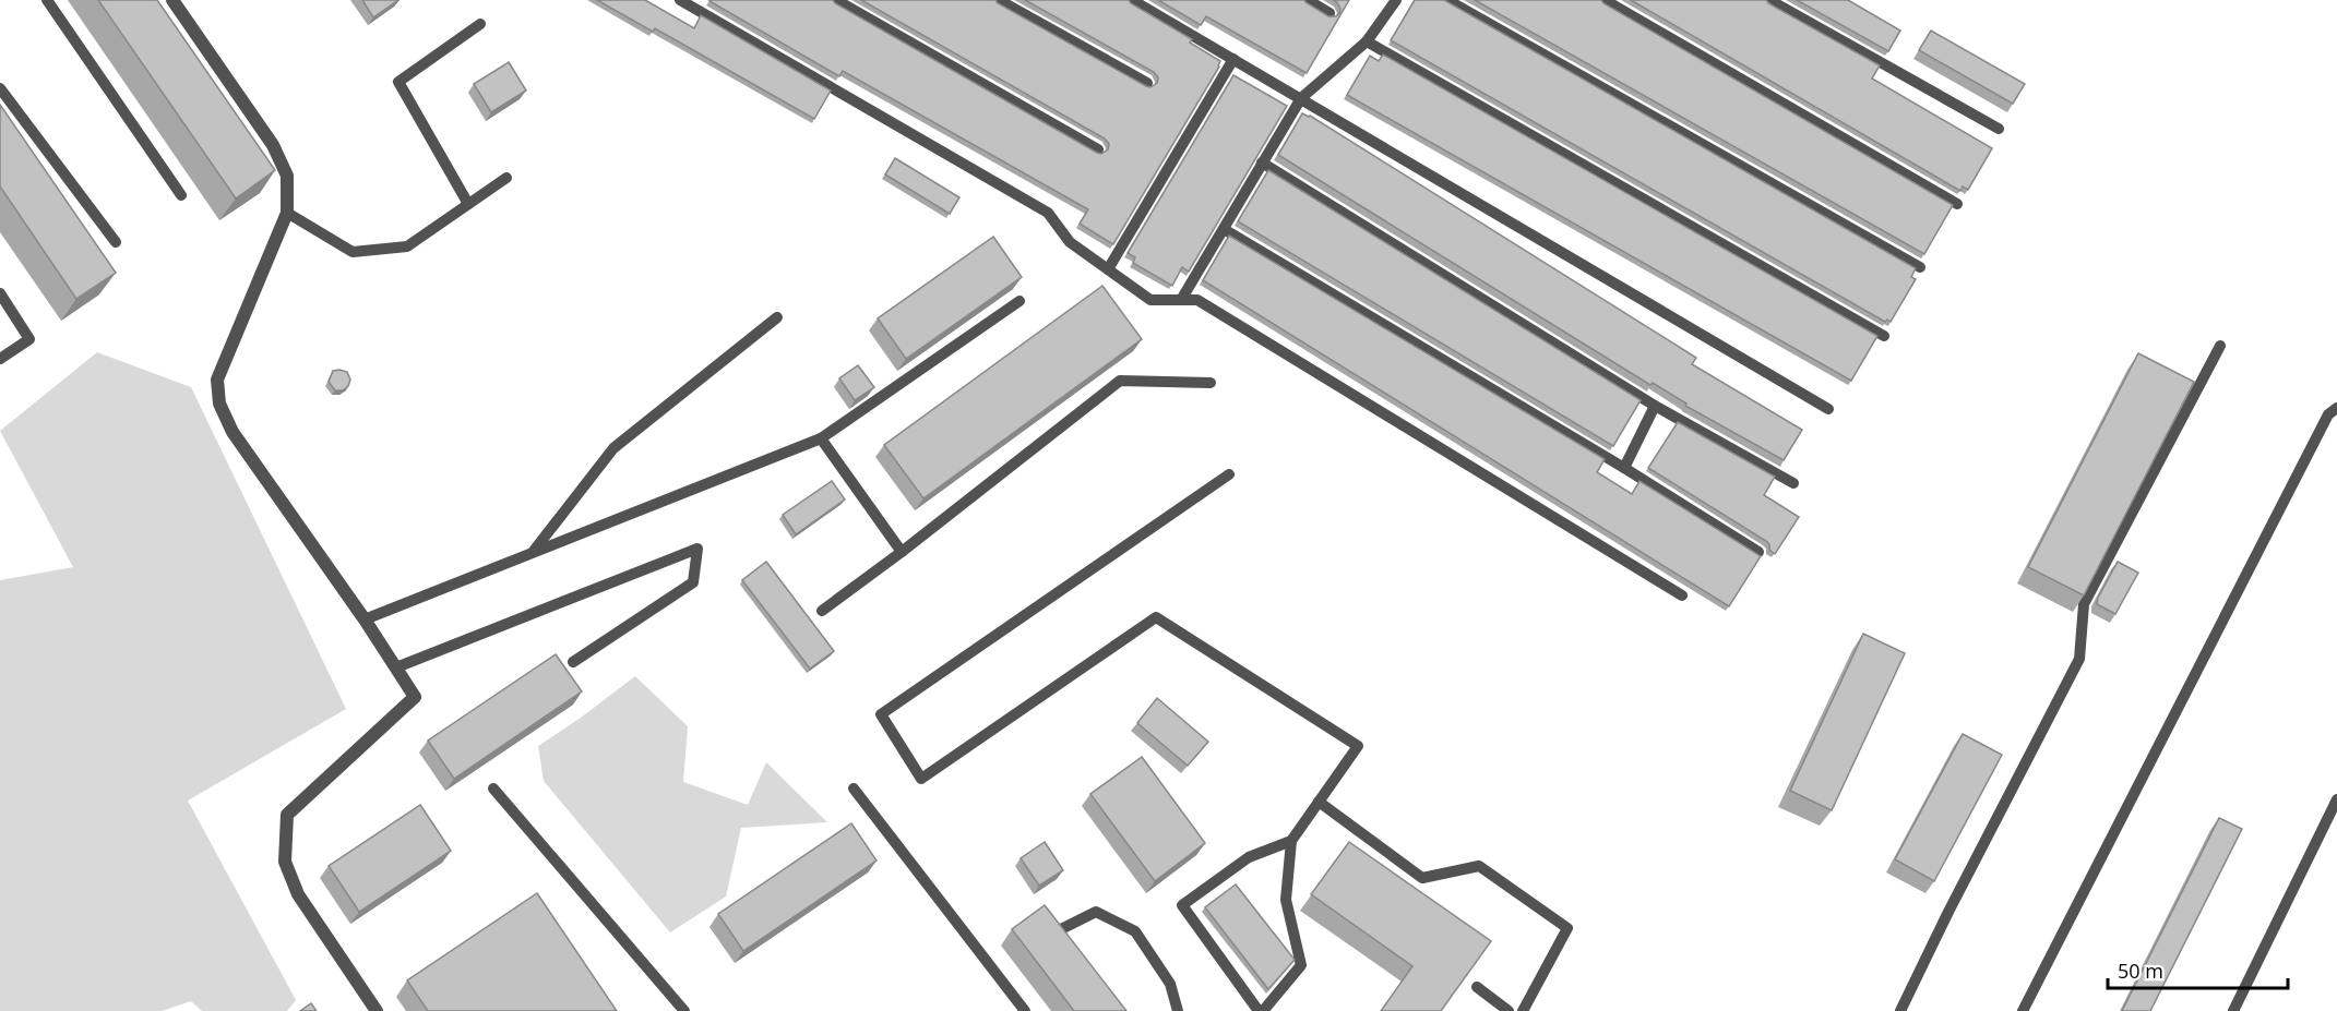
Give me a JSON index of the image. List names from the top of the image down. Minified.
{"scale_bar":"50 m"}
